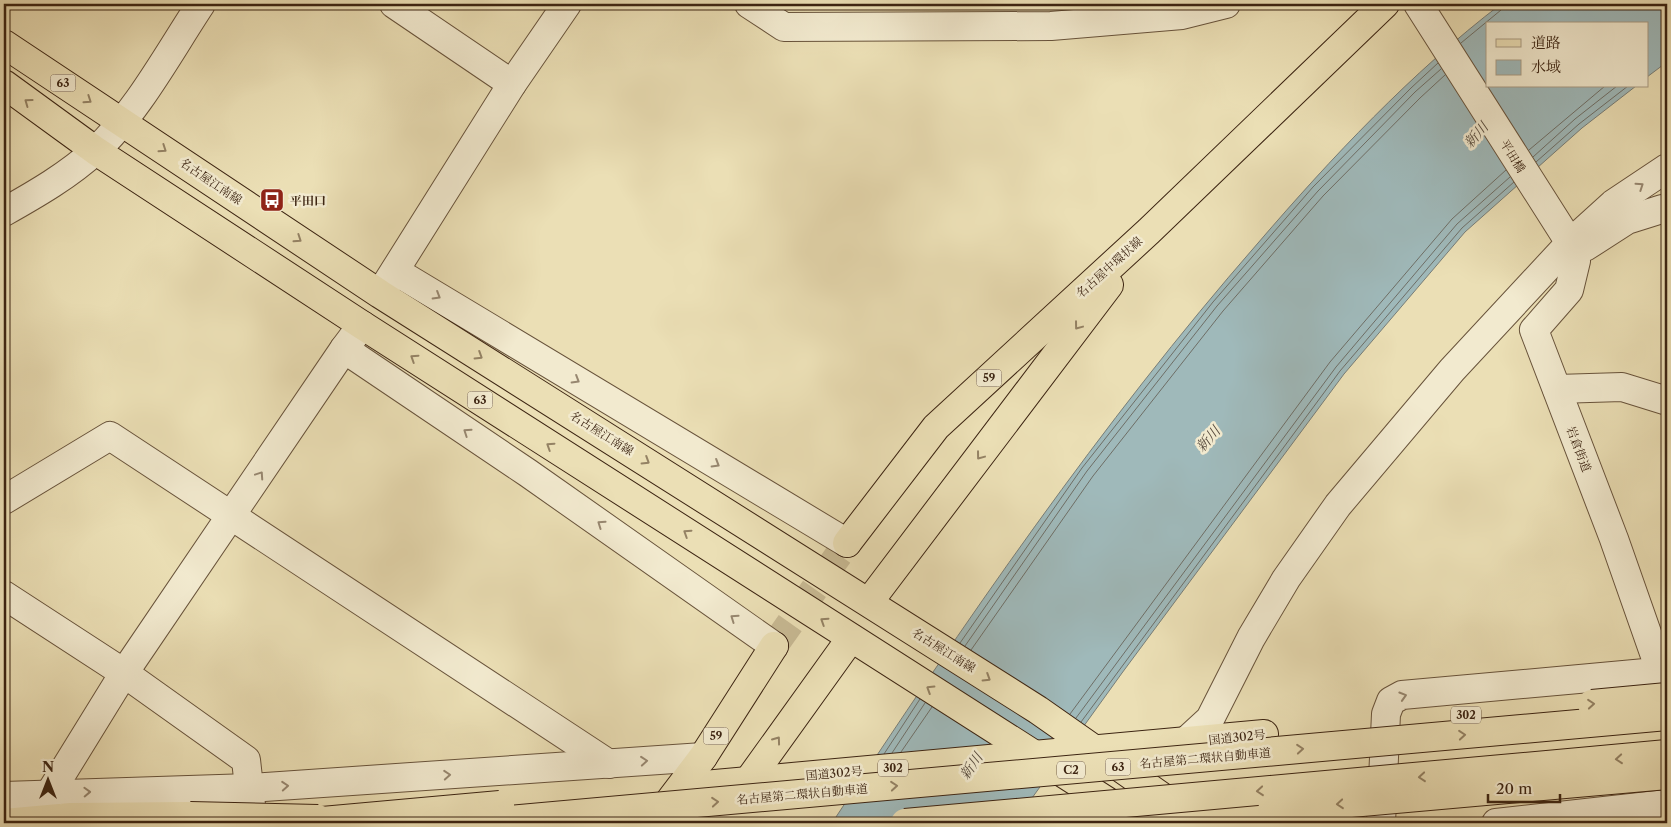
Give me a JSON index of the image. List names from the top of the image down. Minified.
{"streets":{"main road":["63","名古屋江南線","名古屋中環状線","59","302","国道302号","名古屋第二環状自動車道","C2"],"street":["平田橋","岩倉街道"]},"crossings":[["63","国道302号"],["平田橋","岩倉街道"],["名古屋江南線","国道302号"],["岩倉街道","国道302号"]],"water":["新川"],"places":{"bus stop":["平田口"]},"legend":["道路","水域"],"scale_bar":"20 m","north":"top"}
